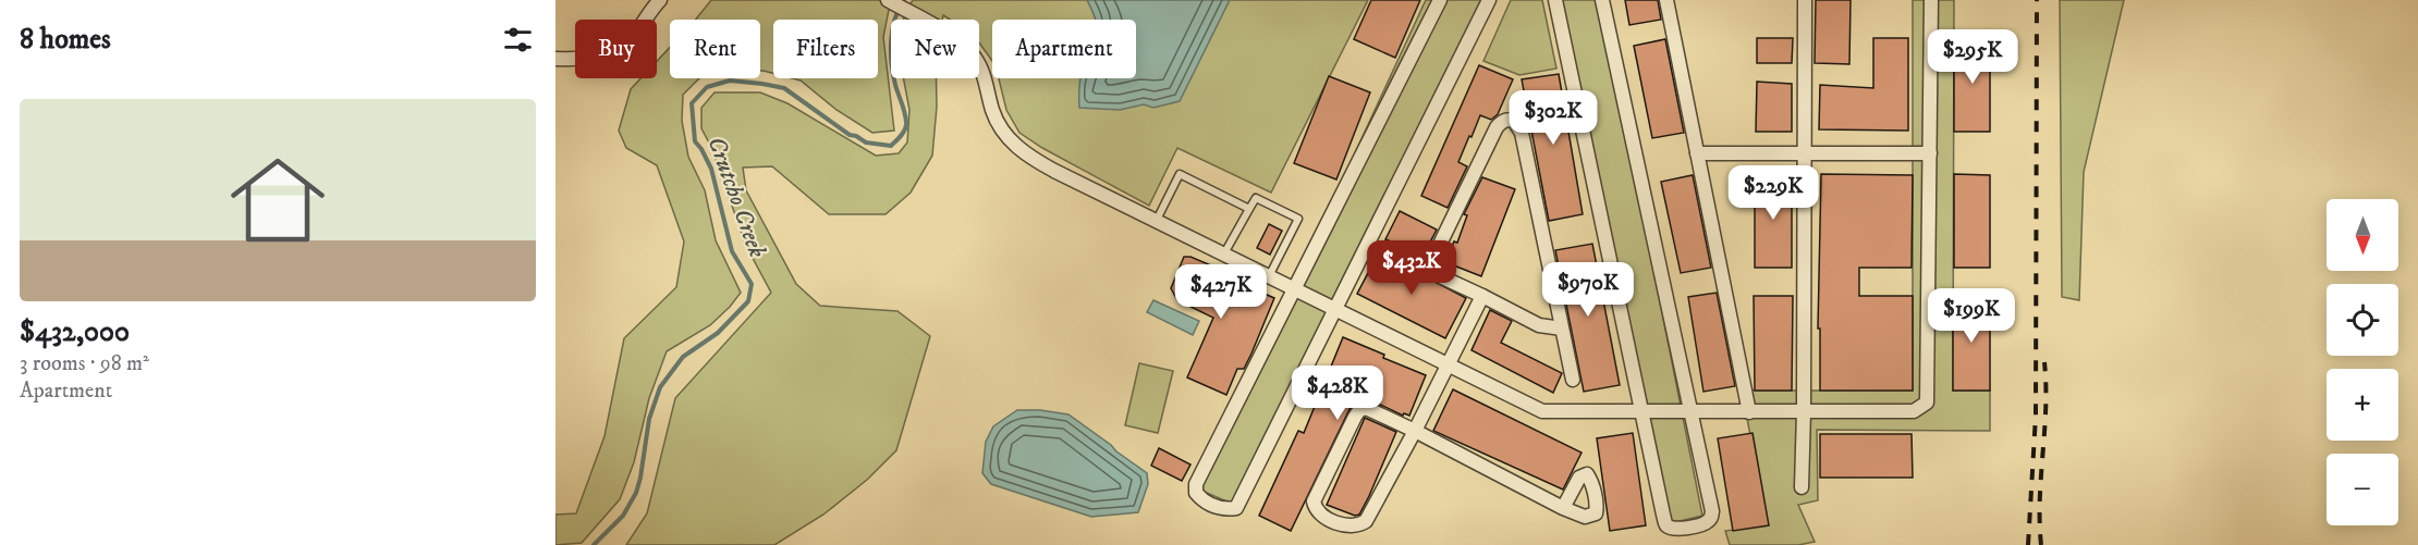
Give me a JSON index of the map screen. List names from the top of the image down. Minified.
{"water":["Crutcho Creek"],"north":"bottom","page":{"heading":"8 homes","chip":["Buy","Rent","Filters","New","Apartment"],"price":["$295K","$302K","$229K","$432K","$970K","$427K","$199K","$428K"],"list":[{"name":"$432,000","note":"3 rooms · 98 m² · Apartment"}],"map_buttons":["+","−"]}}
